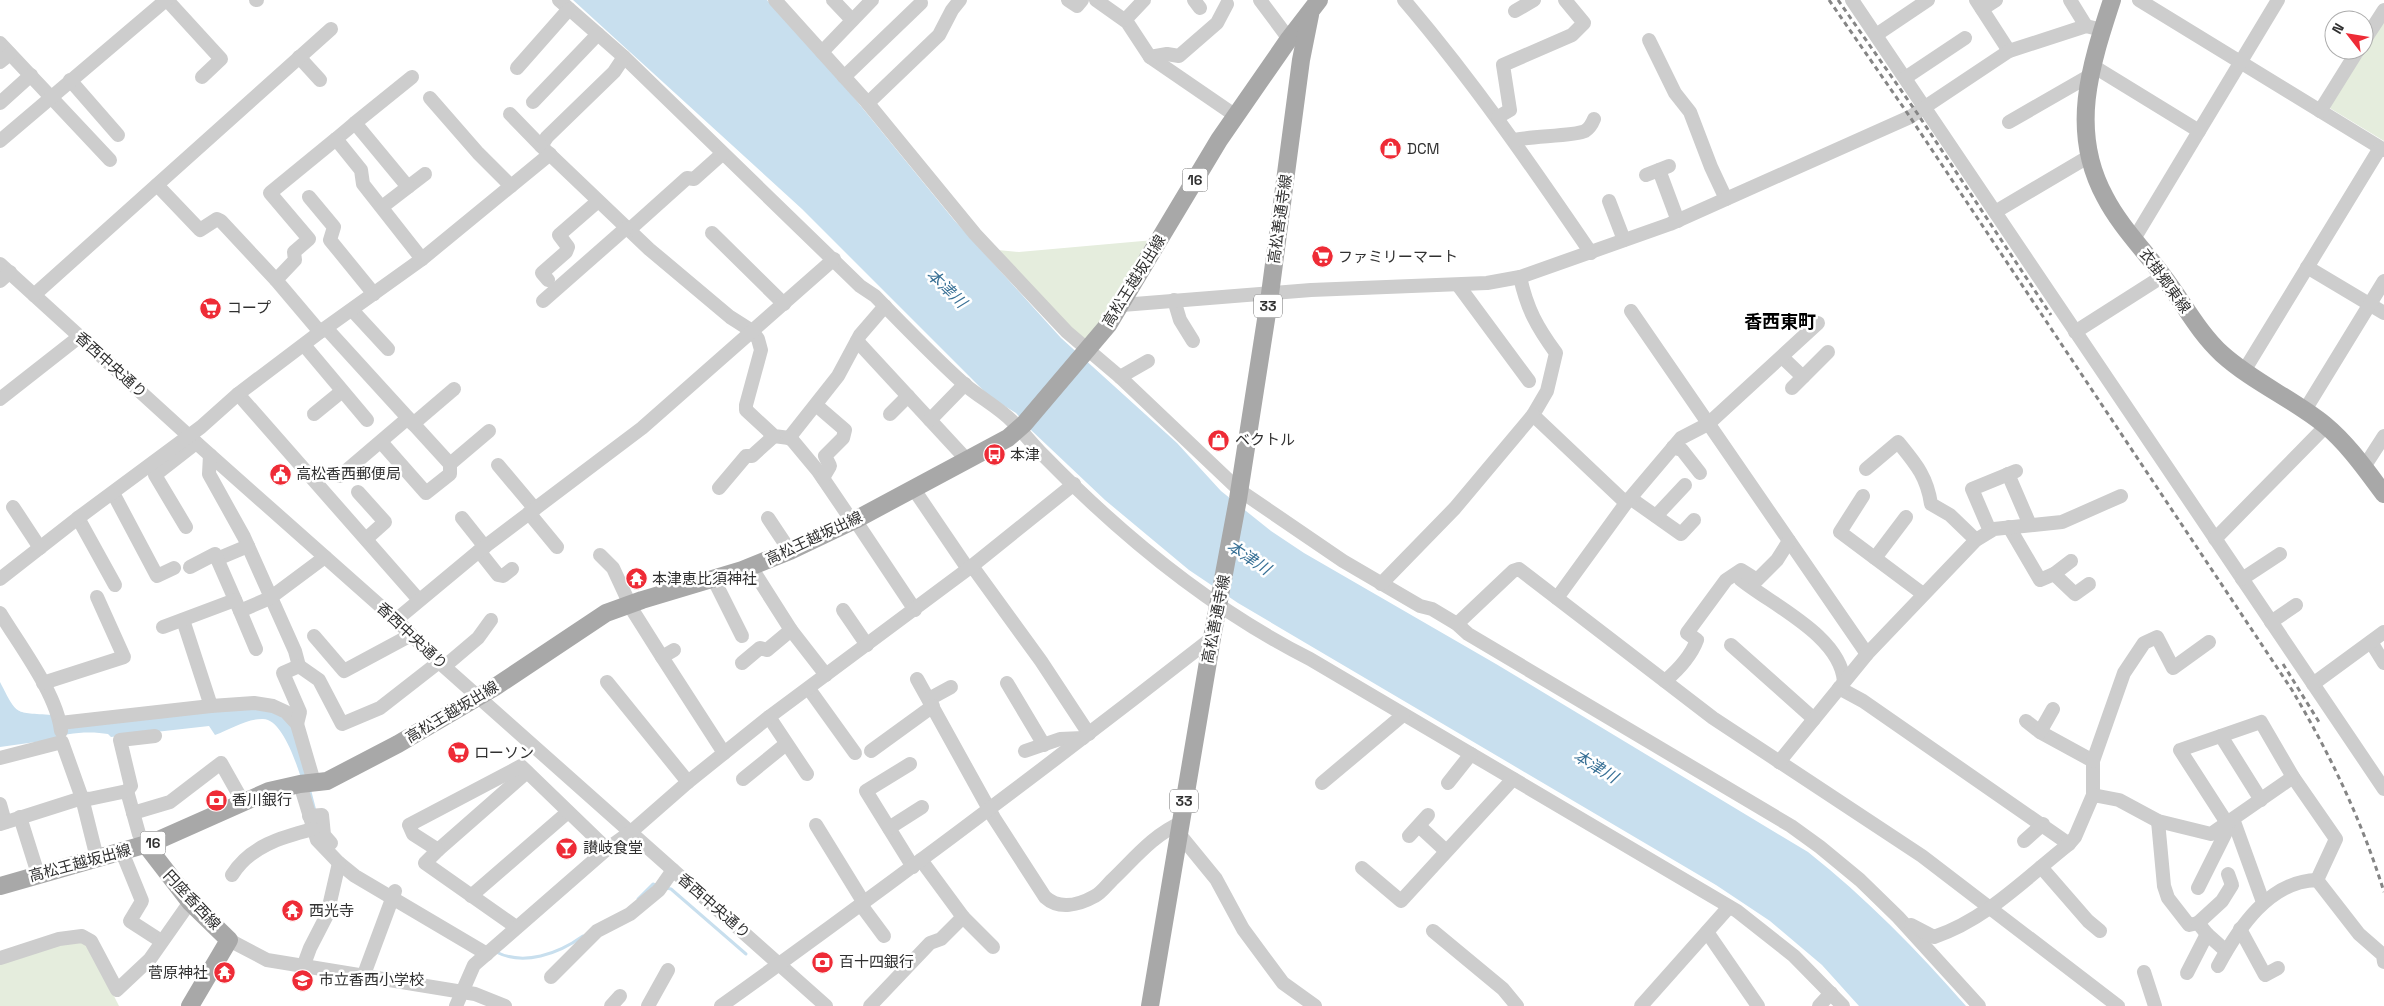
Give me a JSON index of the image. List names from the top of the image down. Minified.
{"streets":{"main road":["16","高松善通寺線","高松王越坂出線","衣掛郷東線","33","円座香西線"],"street":["香西中央通り"]},"crossings":[["高松善通寺線","高松王越坂出線"],["高松王越坂出線","香西中央通り"],["高松王越坂出線","円座香西線"]],"districts":["香西東町"],"water":["本津川"],"places":{"shop":["DCM","ベクトル"],"supermarket":["ファミリーマート","コープ","ローソン"],"bus stop":["本津"],"public building":["高松香西郵便局"],"temple":["本津恵比須神社","西光寺","菅原神社"],"bank":["香川銀行","百十四銀行"],"bar":["讃岐食堂"],"school or university":["市立香西小学校"]},"north":"top left"}
